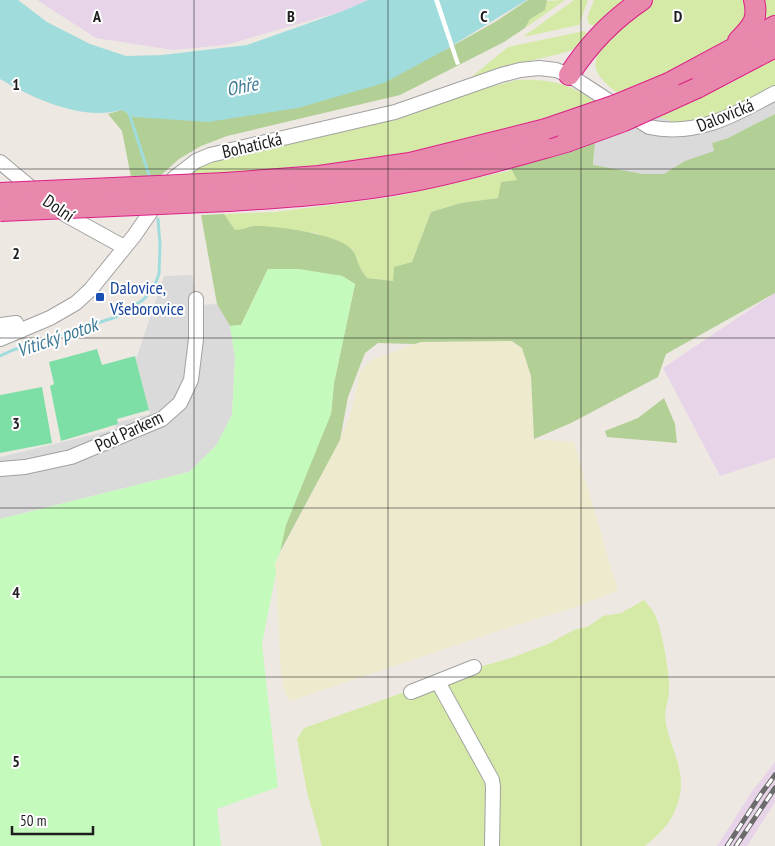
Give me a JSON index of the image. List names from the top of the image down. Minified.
{"streets":{"street":["Dalovická","Bohatická","Dolní","Pod Parkem"]},"crossings":[["Dalovická","Bohatická"],["Bohatická","Dolní"]],"water":["Ohře","Vitický potok"],"places":{"transit":["Dalovice, Všeborovice"]},"scale_bar":"50 m","grid":{"columns":["A","B","C","D"],"rows":["1","2","3","4","5"]}}
